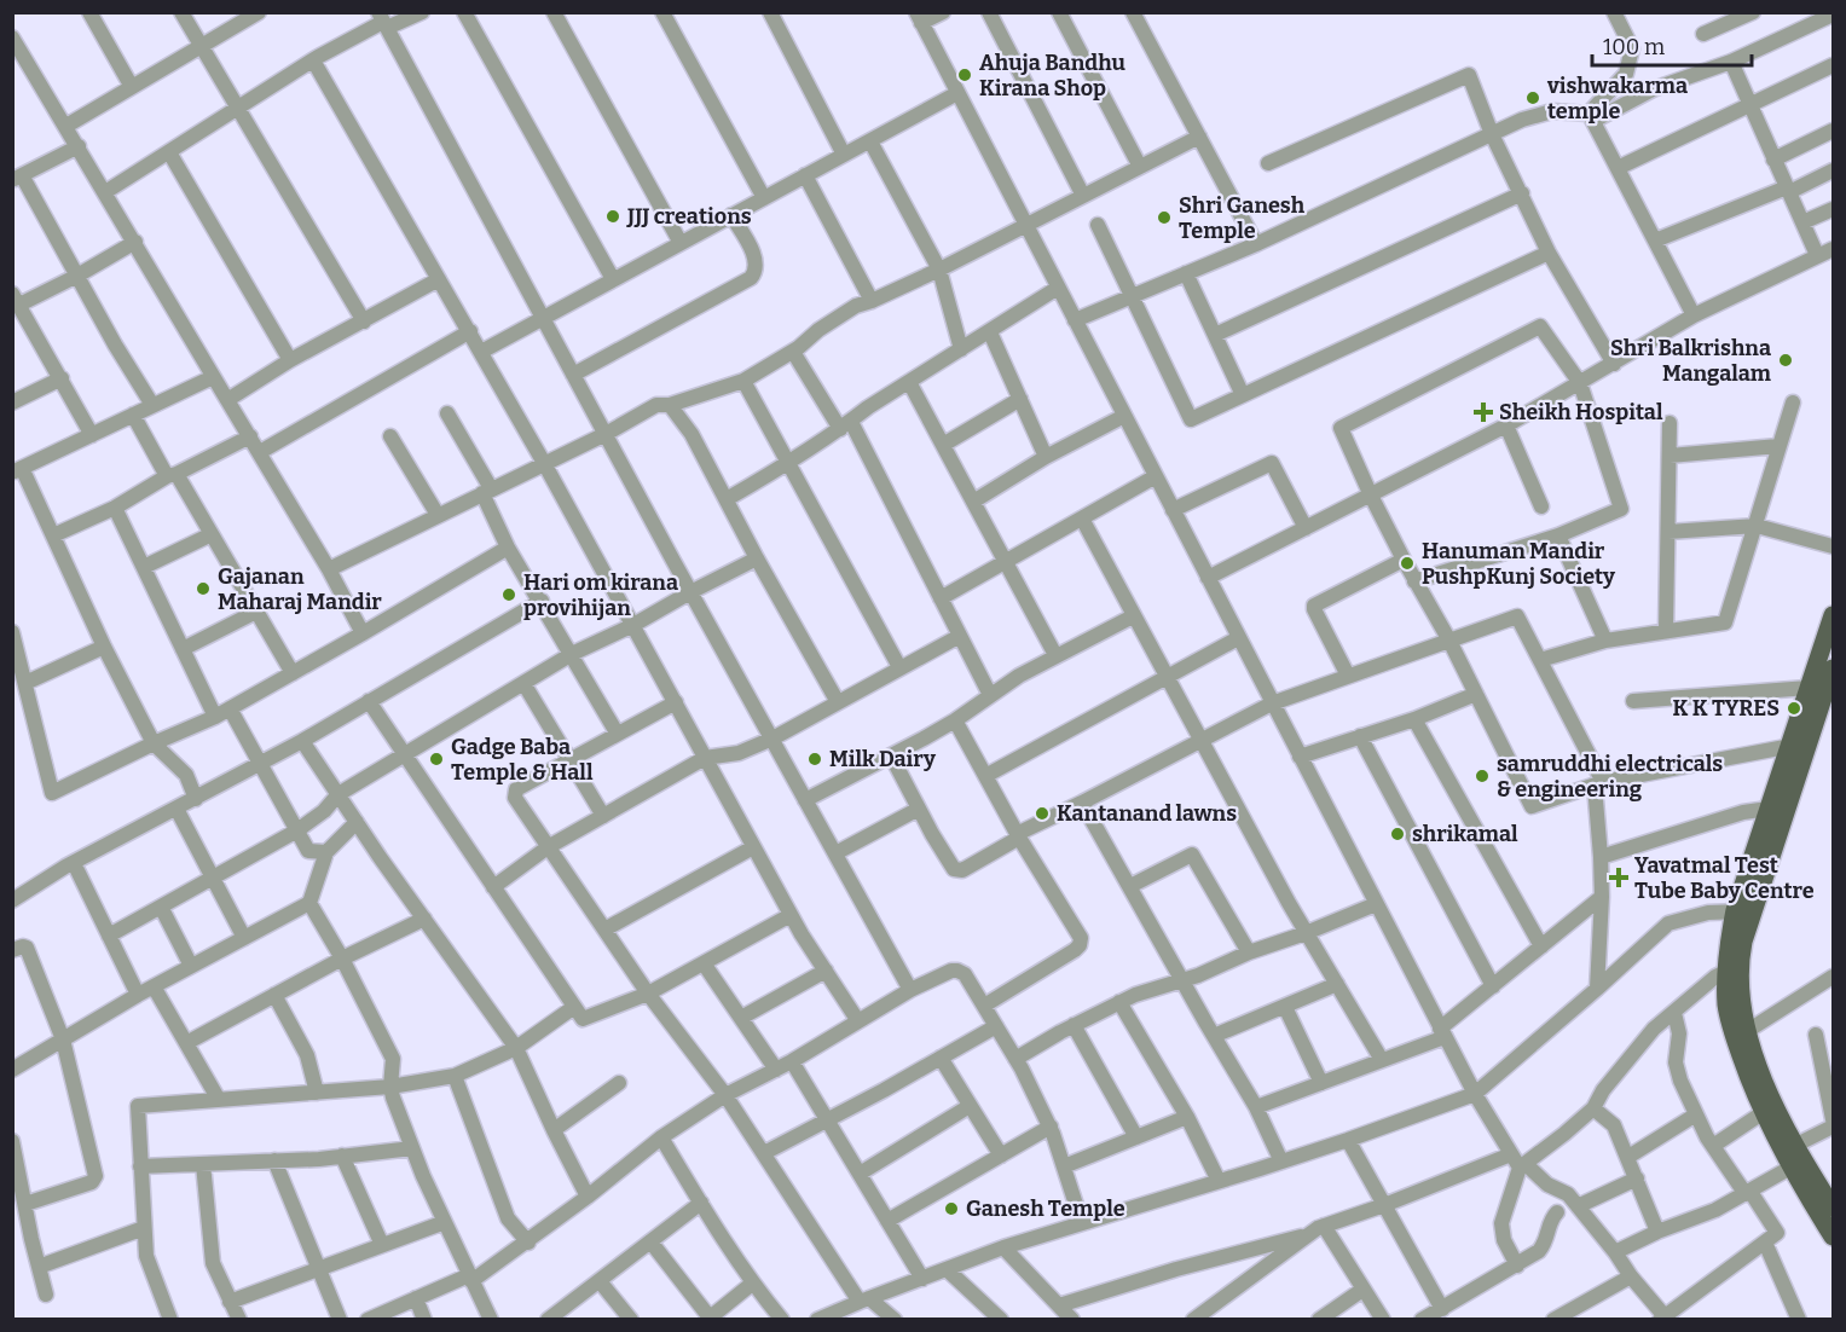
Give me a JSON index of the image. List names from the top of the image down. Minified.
{"places":{"other":["Ahuja Bandhu Kirana Shop","vishwakarma temple","JJJ creations","Shri Ganesh Temple","Shri Balkrishna Mangalam","Hanuman Mandir PushpKunj Society","Gajanan Maharaj Mandir","Hari om kirana provihijan","K K TYRES","Gadge Baba Temple & Hall","Milk Dairy","samruddhi electricals & engineering","Kantanand lawns","shrikamal","Ganesh Temple"],"health":["Sheikh Hospital","Yavatmal Test Tube Baby Centre"]},"scale_bar":"100 m"}
